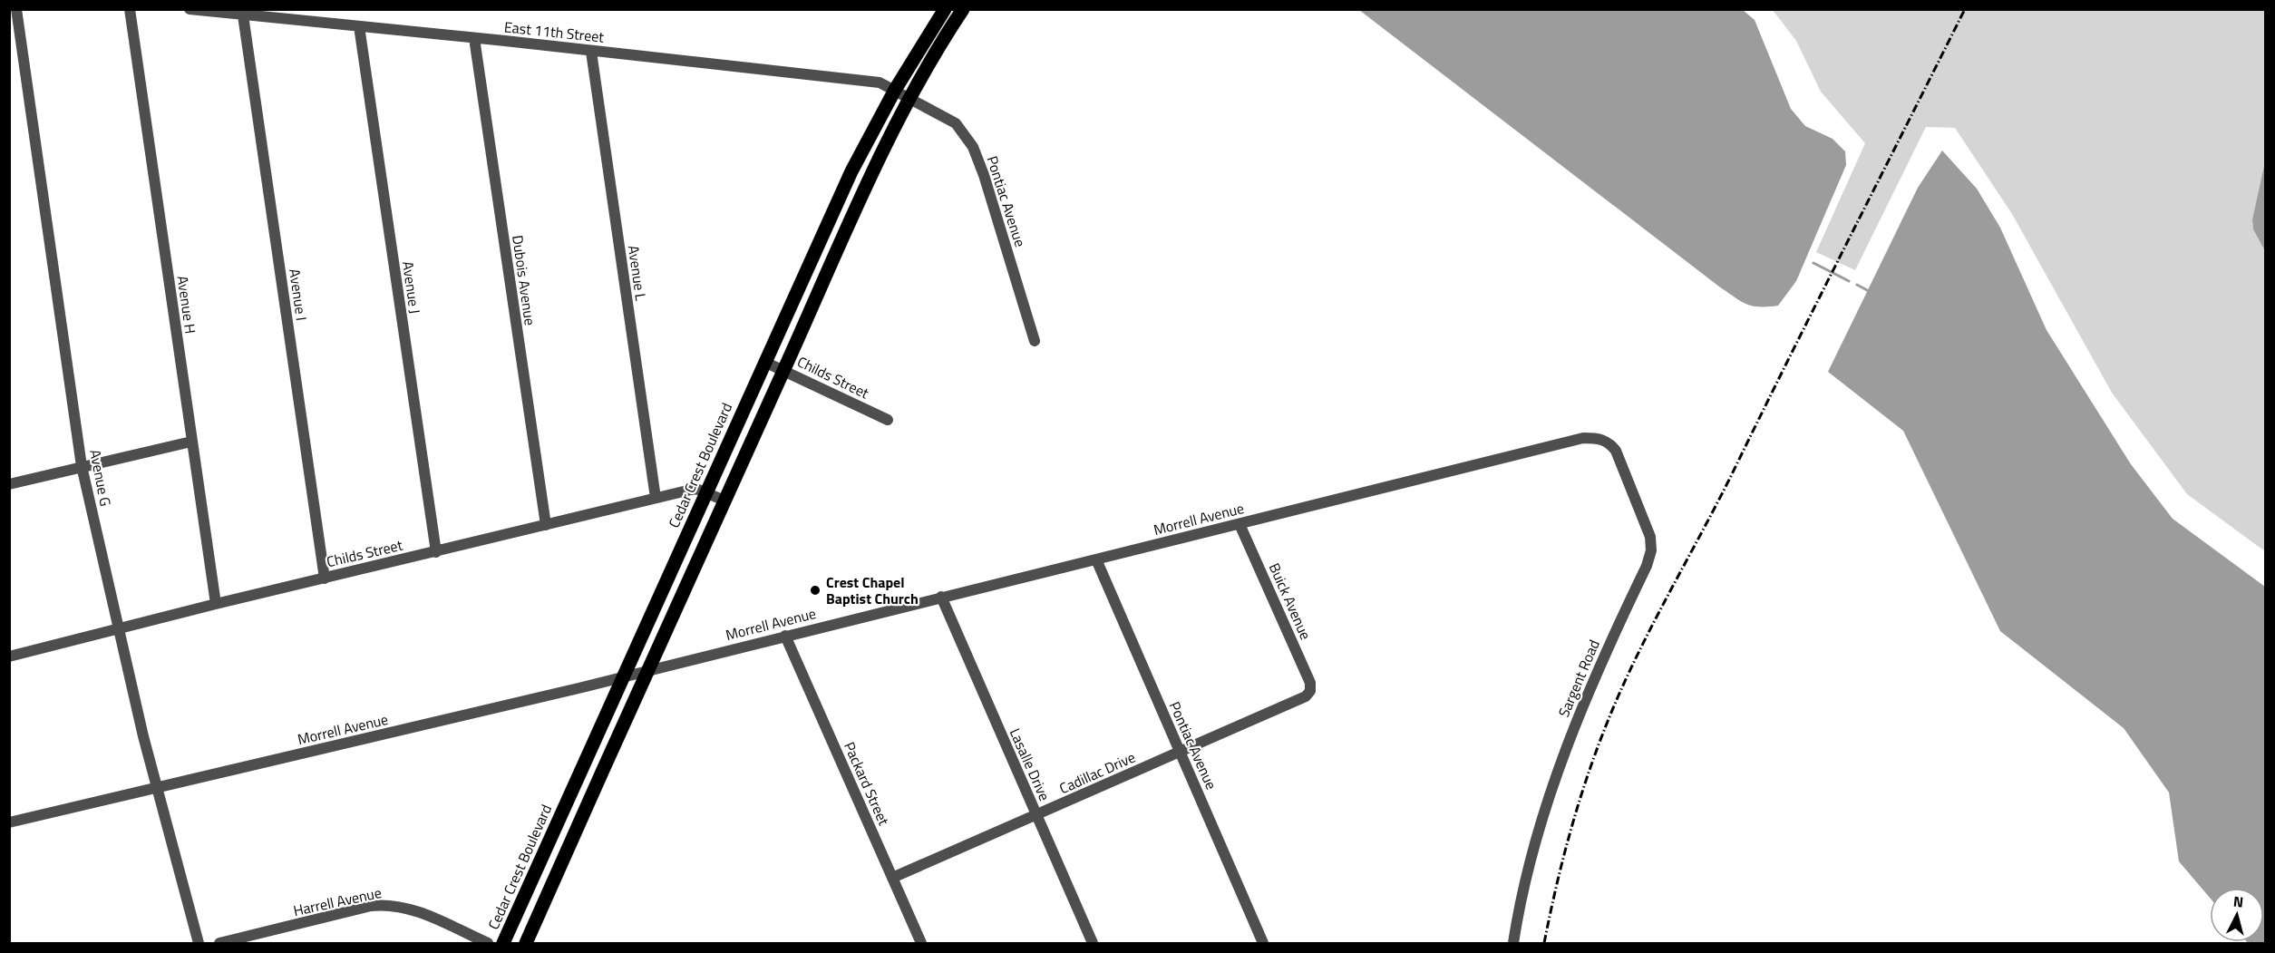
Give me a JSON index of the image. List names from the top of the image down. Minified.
{"streets":{"main road":["Cedar Crest Boulevard"],"street":["East 11th Street","Pontiac Avenue","Avenue L","Dubois Avenue","Avenue J","Avenue I","Avenue H","Childs Street","Avenue G","Morrell Avenue","Buick Avenue","Sargent Road","Lasalle Drive","Cadillac Drive","Packard Street","Harrell Avenue"]},"crossings":[["East 11th Street","Pontiac Avenue"],["East 11th Street","Avenue L"],["East 11th Street","Dubois Avenue"],["East 11th Street","Avenue J"],["East 11th Street","Avenue I"],["East 11th Street","Cedar Crest Boulevard"],["Pontiac Avenue","Morrell Avenue"],["Pontiac Avenue","Cadillac Drive"],["Avenue L","Childs Street"],["Dubois Avenue","Childs Street"],["Avenue J","Childs Street"],["Avenue I","Childs Street"],["Avenue H","Childs Street"],["Childs Street","Cedar Crest Boulevard"],["Childs Street","Avenue G"],["Cedar Crest Boulevard","Morrell Avenue"],["Avenue G","Morrell Avenue"],["Morrell Avenue","Buick Avenue"],["Morrell Avenue","Sargent Road"],["Morrell Avenue","Lasalle Drive"],["Morrell Avenue","Packard Street"],["Buick Avenue","Cadillac Drive"],["Lasalle Drive","Cadillac Drive"],["Cadillac Drive","Packard Street"]],"places":["Crest Chapel Baptist Church"],"north":"top"}
